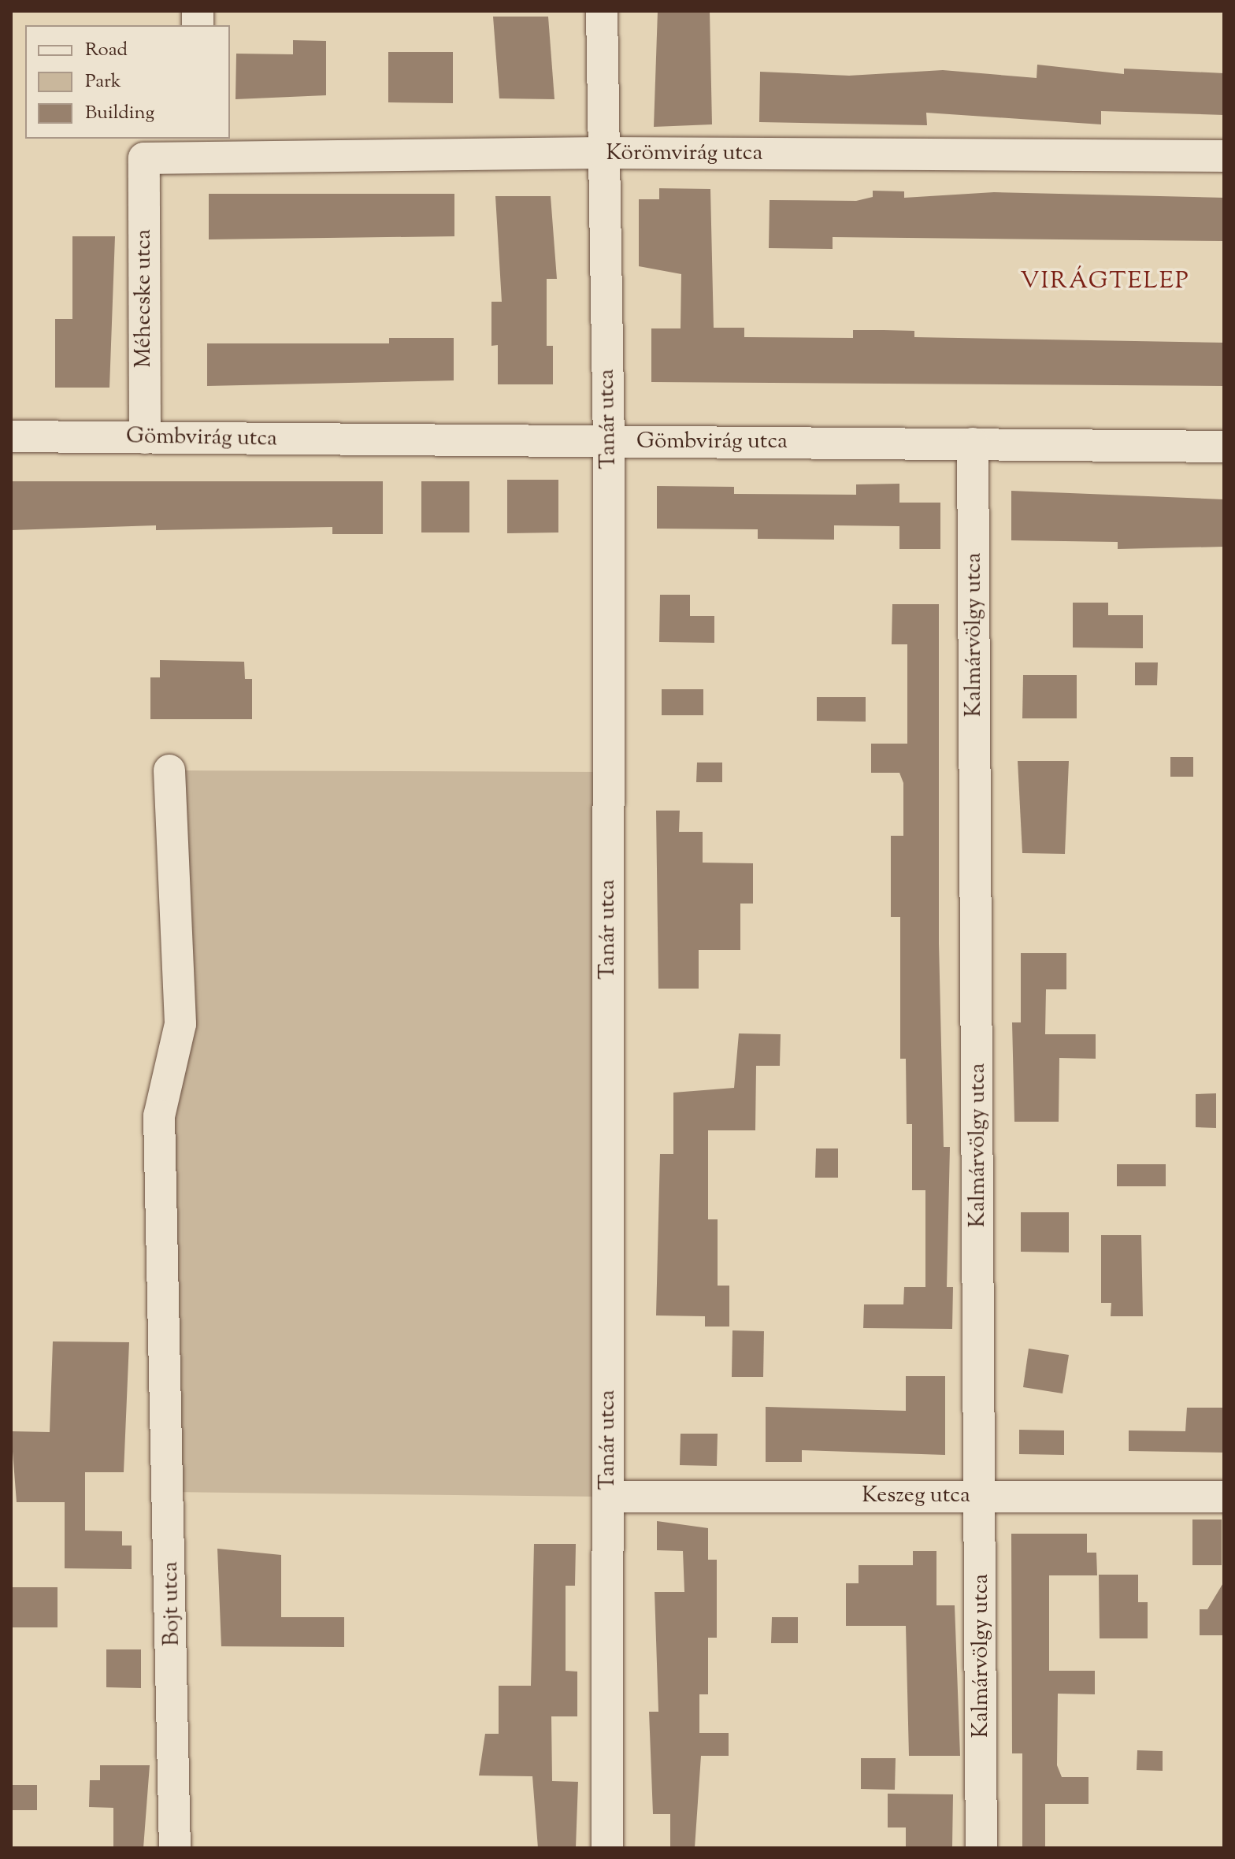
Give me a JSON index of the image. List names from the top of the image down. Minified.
{"streets":{"street":["Körömvirág utca","Méhecske utca","Tanár utca","Gömbvirág utca","Kalmárvölgy utca","Keszeg utca","Bojt utca"]},"crossings":[["Körömvirág utca","Méhecske utca"],["Körömvirág utca","Tanár utca"],["Méhecske utca","Gömbvirág utca"],["Tanár utca","Gömbvirág utca"],["Tanár utca","Keszeg utca"],["Gömbvirág utca","Kalmárvölgy utca"],["Kalmárvölgy utca","Keszeg utca"]],"districts":["VIRÁGTELEP"],"legend":["Road","Park","Building"]}
